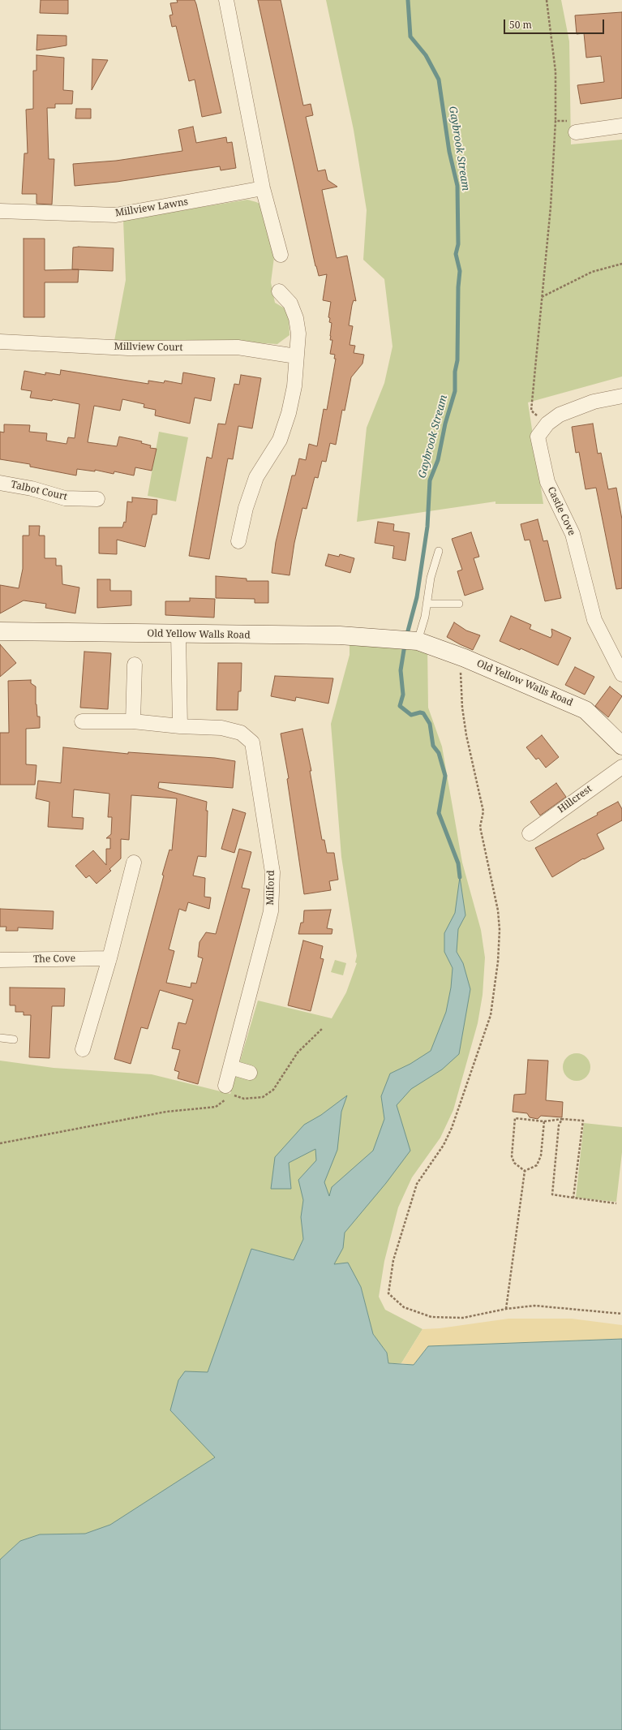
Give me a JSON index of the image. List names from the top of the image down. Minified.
{"streets":{"street":["Millview Lawns","Millview Court","Talbot Court","Castle Cove","Old Yellow Walls Road","Hillcrest","Milford","The Cove"]},"water":["Gaybrook Stream"],"scale_bar":"50 m"}
